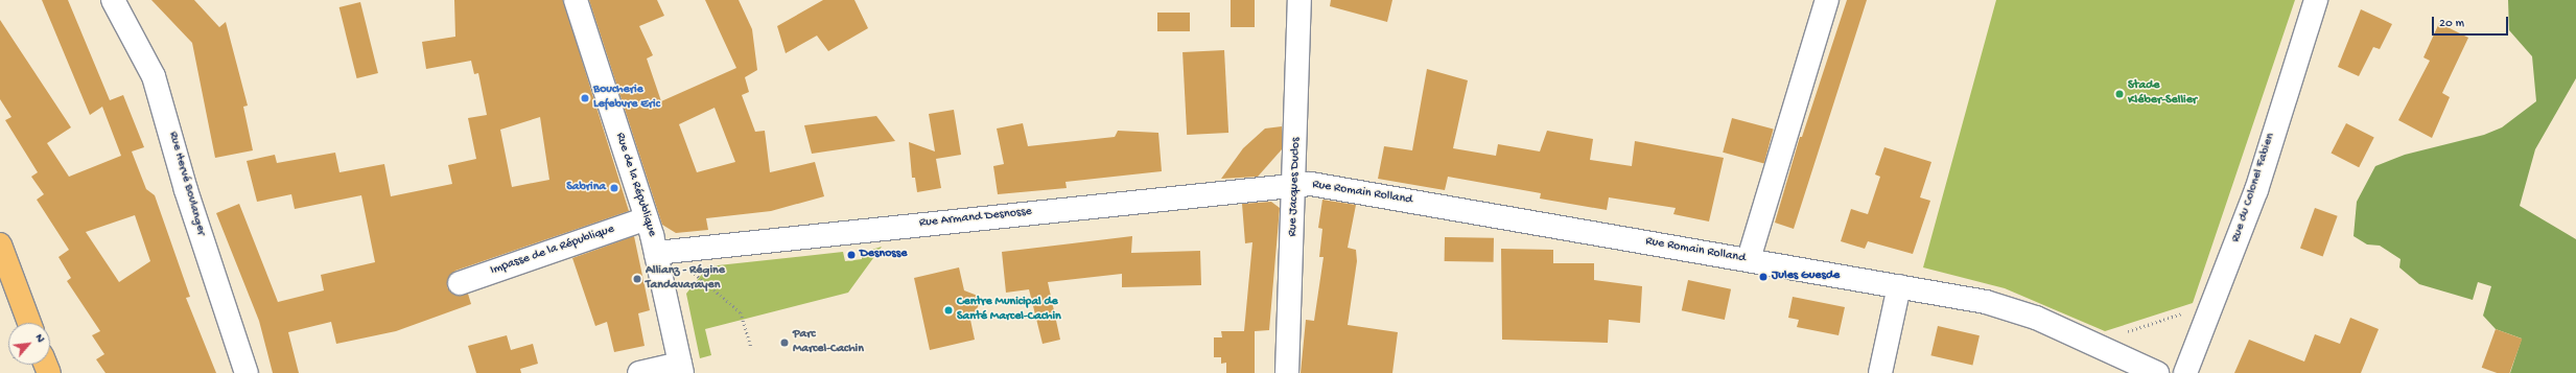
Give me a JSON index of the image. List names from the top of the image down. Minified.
{"streets":{"street":["Rue Hervé Boulanger","Rue de la République","Rue Jacques Duclos","Rue du Colonel Fabien","Rue Romain Rolland","Rue Armand Desnosse","Impasse de la République"]},"crossings":[["Rue de la République","Rue Armand Desnosse"],["Rue de la République","Impasse de la République"],["Rue Jacques Duclos","Rue Romain Rolland"],["Rue Jacques Duclos","Rue Armand Desnosse"],["Rue Romain Rolland","Rue Armand Desnosse"]],"places":["Stade Kléber-Sellier","Boucherie Lefebvre Eric","Sabrina","Desnosse","Jules Guesde","Allianz - Régine Tandavarayen","Centre Municipal de Santé Marcel-Cachin","Parc Marcel-Cachin"],"scale_bar":"20 m","north":"top right"}
